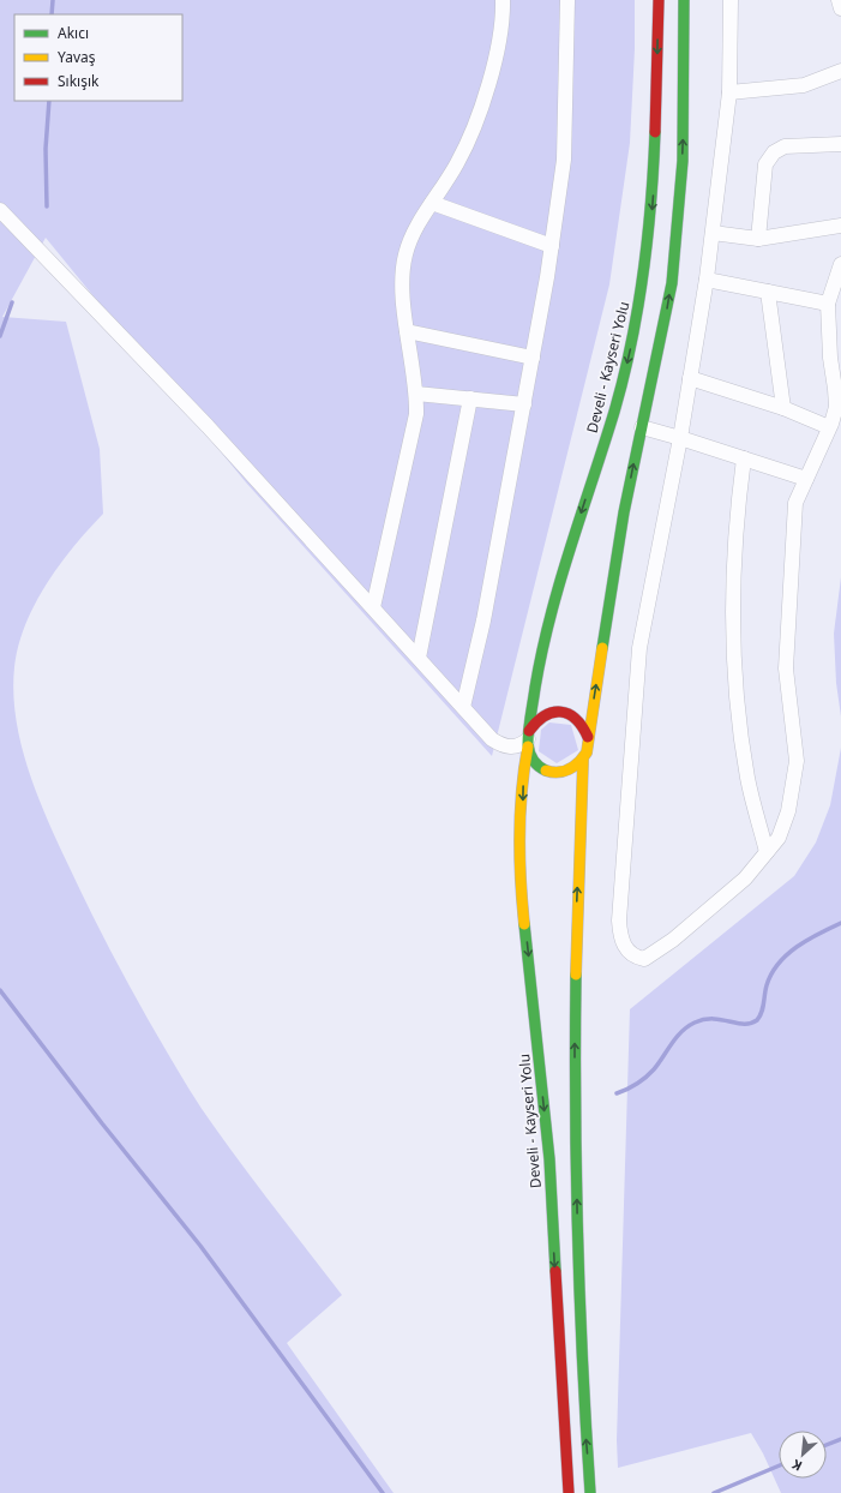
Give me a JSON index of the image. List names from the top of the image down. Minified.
{"streets":{"highway":["Develi - Kayseri Yolu"]},"legend":["Akıcı","Yavaş","Sıkışık"],"north":"bottom left"}
